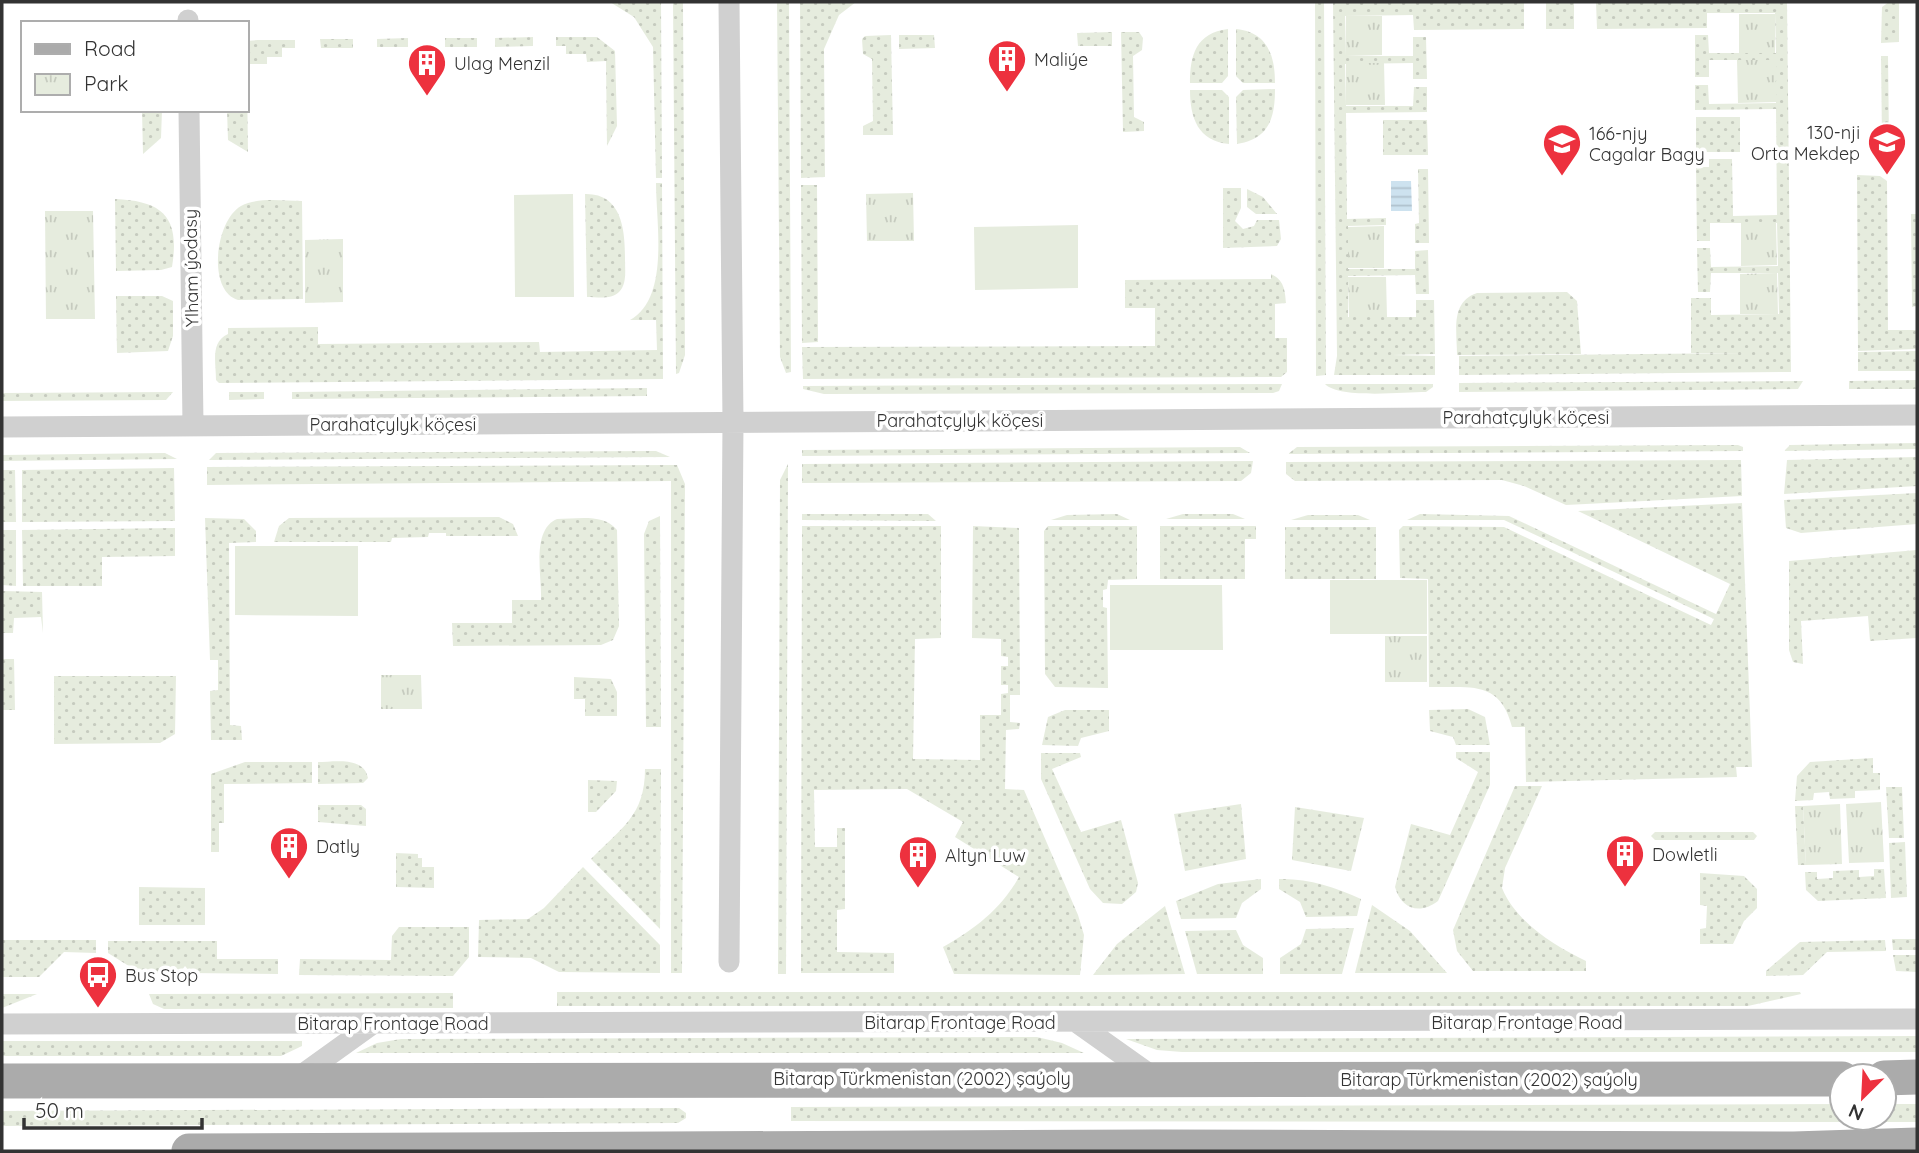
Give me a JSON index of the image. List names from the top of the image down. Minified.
{"streets":{"main road":["Bitarap Türkmenistan (2002) şaýoly"],"street":["Ylham ýodasy","Parahatçylyk köçesi","Bitarap Frontage Road"]},"crossings":[["Ylham ýodasy","Parahatçylyk köçesi"]],"places":{"building":["Maliýe","Ulag Menzil","Datly","Dowletli","Altyn Luw"],"school or university":["130-nji Orta Mekdep","166-njy Cagalar Bagy"],"bus stop":["Bus Stop"]},"legend":["Road","Park"],"scale_bar":"50 m","north":"bottom left"}
